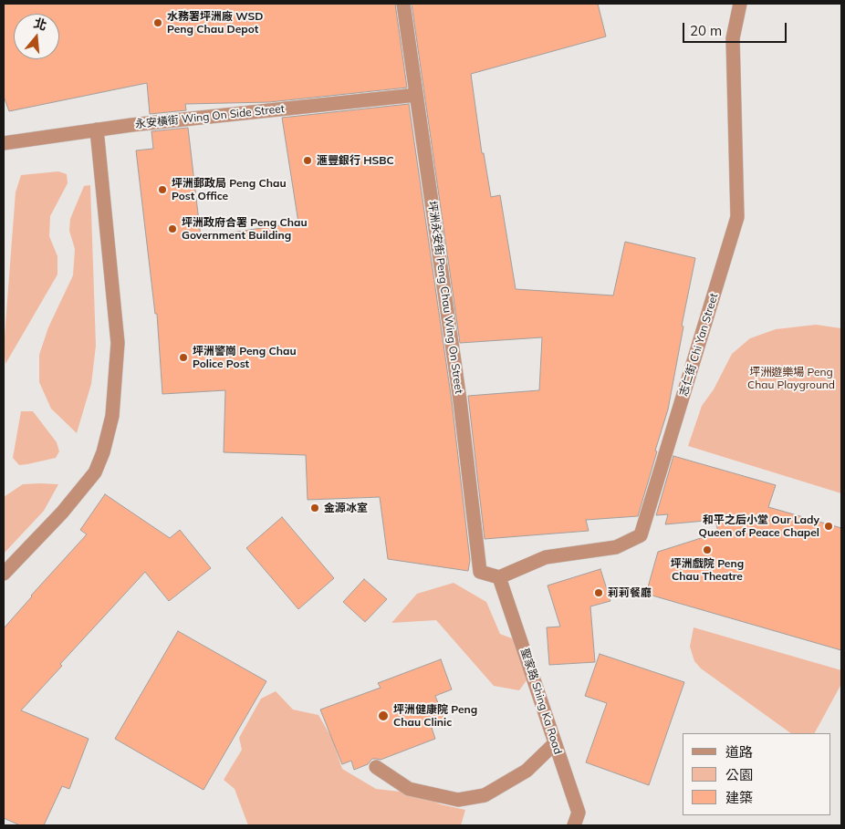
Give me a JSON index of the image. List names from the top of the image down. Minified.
{"streets":{"street":["永安橫街 Wing On Side Street","坪洲永安街 Peng Chau Wing On Street","志仁街 Chi Yan Street","聖家路 Shing Ka Road"]},"crossings":[["永安橫街 Wing On Side Street","坪洲永安街 Peng Chau Wing On Street"],["坪洲永安街 Peng Chau Wing On Street","志仁街 Chi Yan Street"],["坪洲永安街 Peng Chau Wing On Street","聖家路 Shing Ka Road"],["志仁街 Chi Yan Street","聖家路 Shing Ka Road"]],"parks":["坪洲遊樂場 Peng Chau Playground"],"places":["水務署坪洲廠 WSD Peng Chau Depot","滙豐銀行 HSBC","坪洲郵政局 Peng Chau Post Office","坪洲政府合署 Peng Chau Government Building","坪洲警崗 Peng Chau Police Post","金源冰室","和平之后小堂 Our Lady Queen of Peace Chapel","坪洲戲院 Peng Chau Theatre","莉莉餐廳","坪洲健康院 Peng Chau Clinic"],"legend":["道路","公園","建築"],"scale_bar":"20 m","north":"top"}
